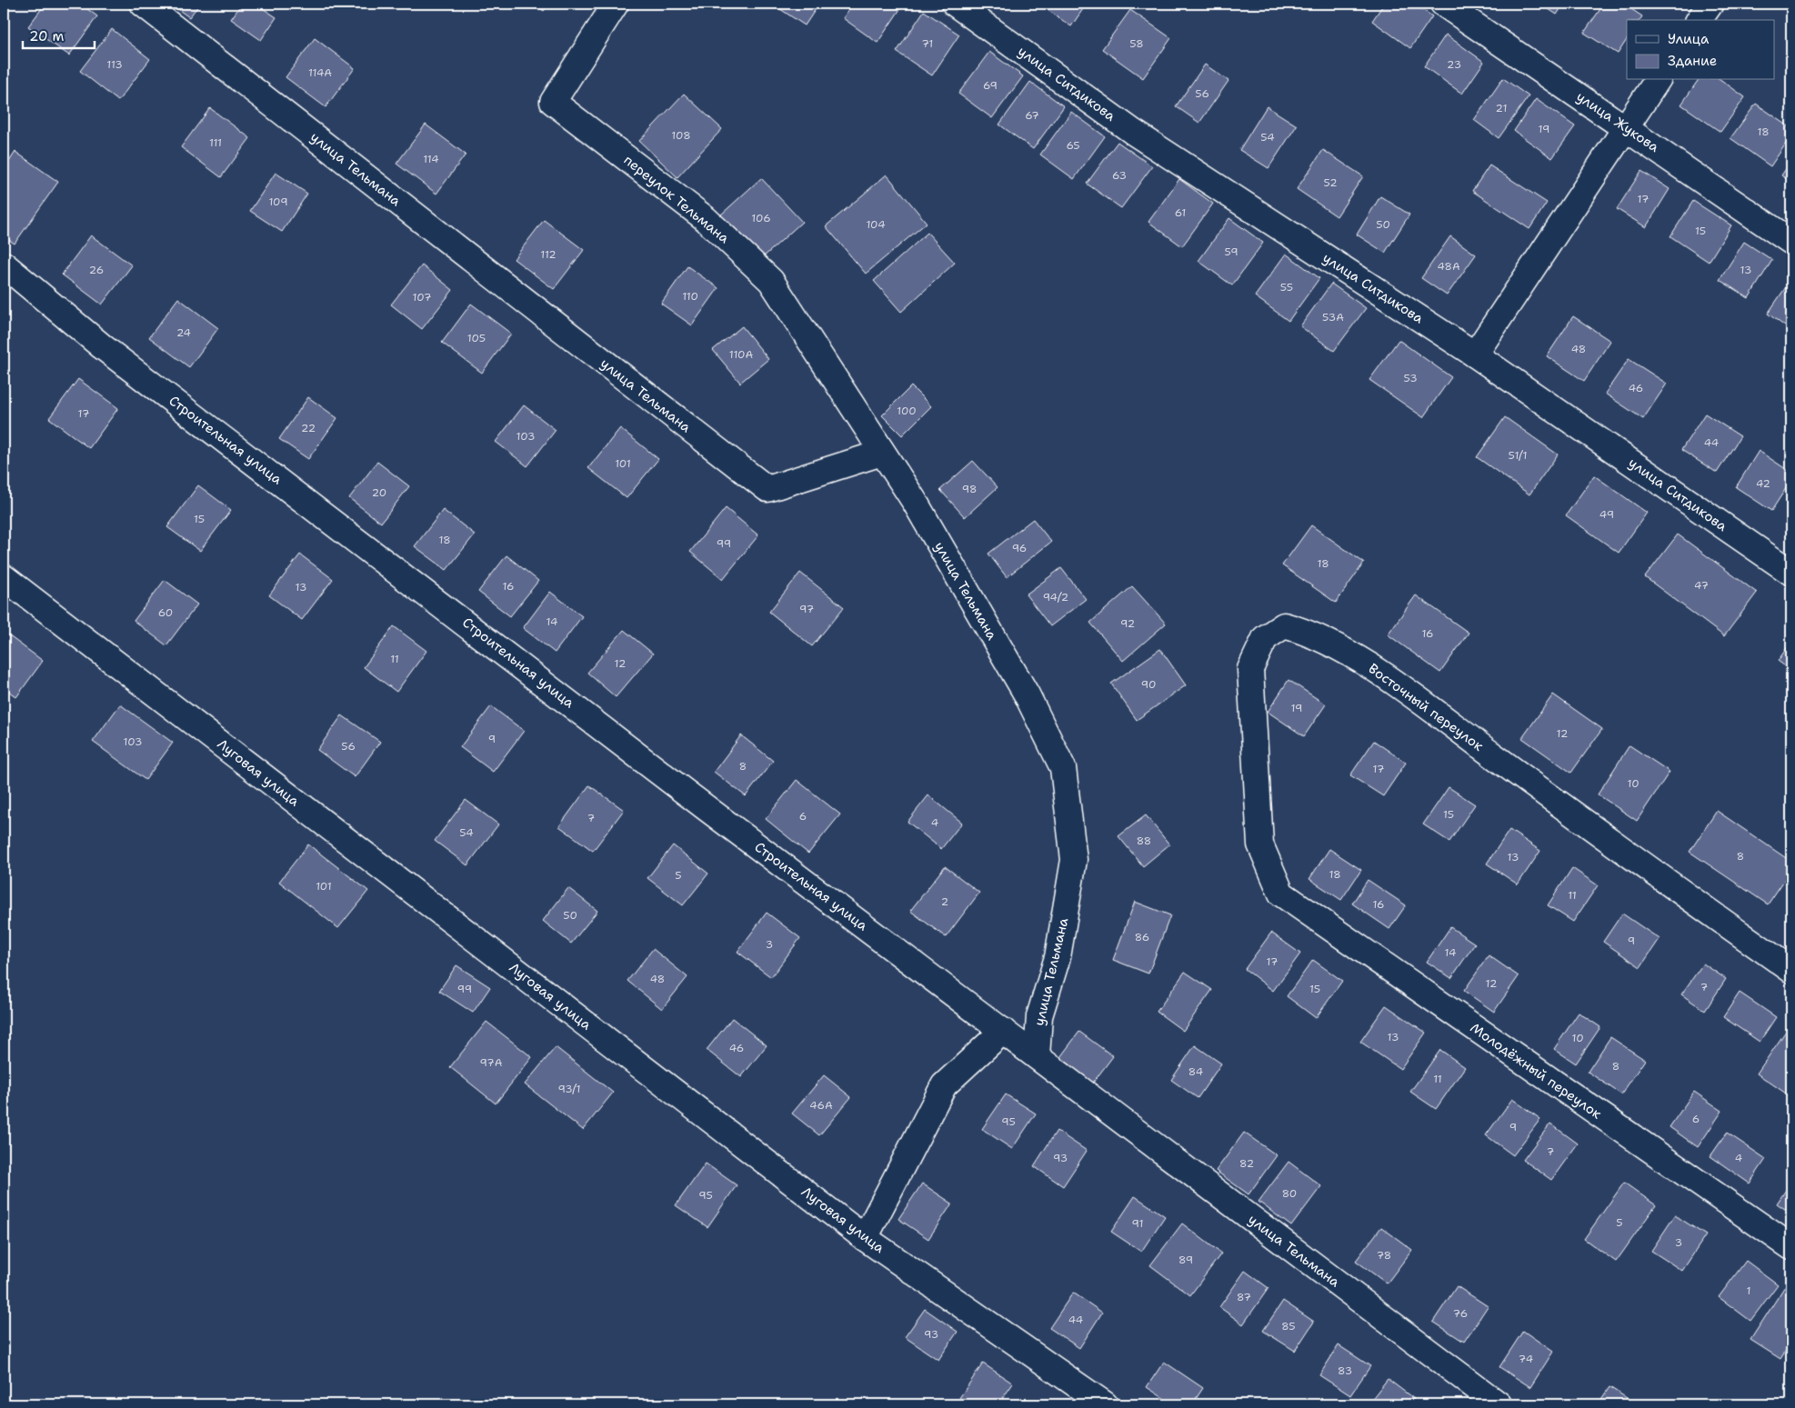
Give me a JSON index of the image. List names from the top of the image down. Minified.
{"streets":{"street":["улица Ситдикова","улица Жукова","улица Тельмана","переулок Тельмана","Строительная улица","Восточный переулок","Луговая улица","Молодёжный переулок"]},"crossings":[["улица Тельмана","переулок Тельмана"],["улица Тельмана","Строительная улица"],["Восточный переулок","Молодёжный переулок"]],"house_numbers":["71","58","113","23","114А","69","56","21","67","19","18","108","54","111","65","114","63","52","17","109","61","106","104","50","15","59","112","48А","26","13","55","110","107","53А","24","105","48","110А","53","46","100","17","22","103","44","51/1","101","42","98","20","49","15","18","99","96","18","47","16","13","94/2","97","60","14","92","16","11","12","90","19","12","9","103","56","8","17","10","15","6","7","4","54","88","8","13","18","5","101","11","2","16","50","86","9","3","14","17","48","12","7","99","15","13","10","46","97А","8","84","11","93/1","46А","6","95","9","7","93","4","82","80","95","5","91","3","78","89","1","87","76","44","85","93","74","83"],"legend":["Улица","Здание"],"scale_bar":"20 m"}
